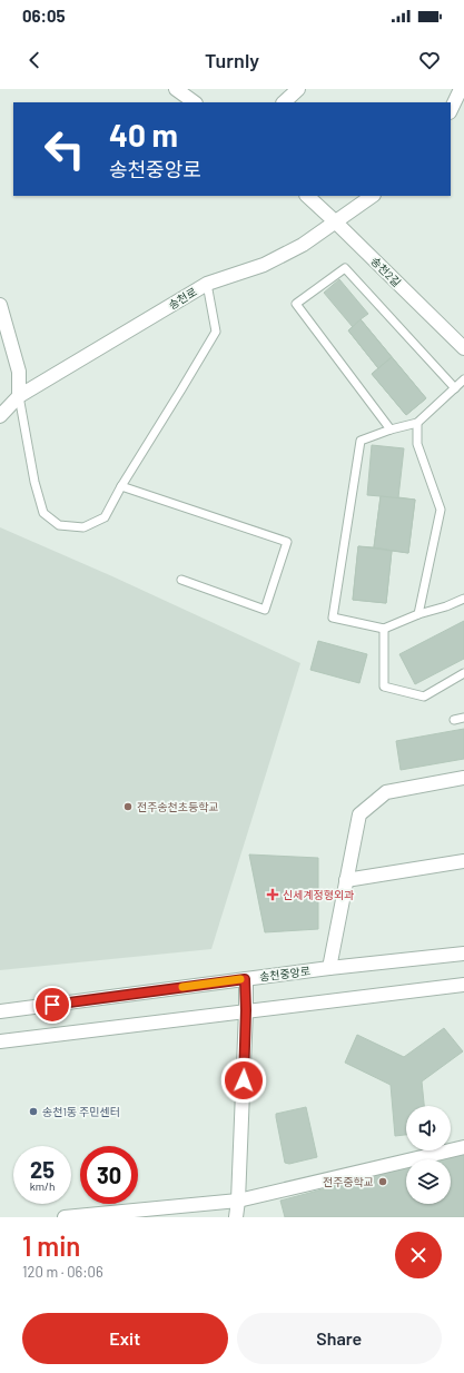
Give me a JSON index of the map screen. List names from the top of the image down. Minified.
{"streets":{"street":["송천2길","송천로","송천중앙로"]},"crossings":[["송천2길","송천로"]],"places":{"other":["전주송천초등학교","송천1동 주민센터","전주중학교"],"health":["신세계정형외과"]},"page":{"status":"06:05","header":"Turnly","turn":["40 m","송천중앙로"],"speed":"25 km/h","limit":"30","heading":["1 min","120 m · 06:06"],"buttons":["Exit","Share"]}}
